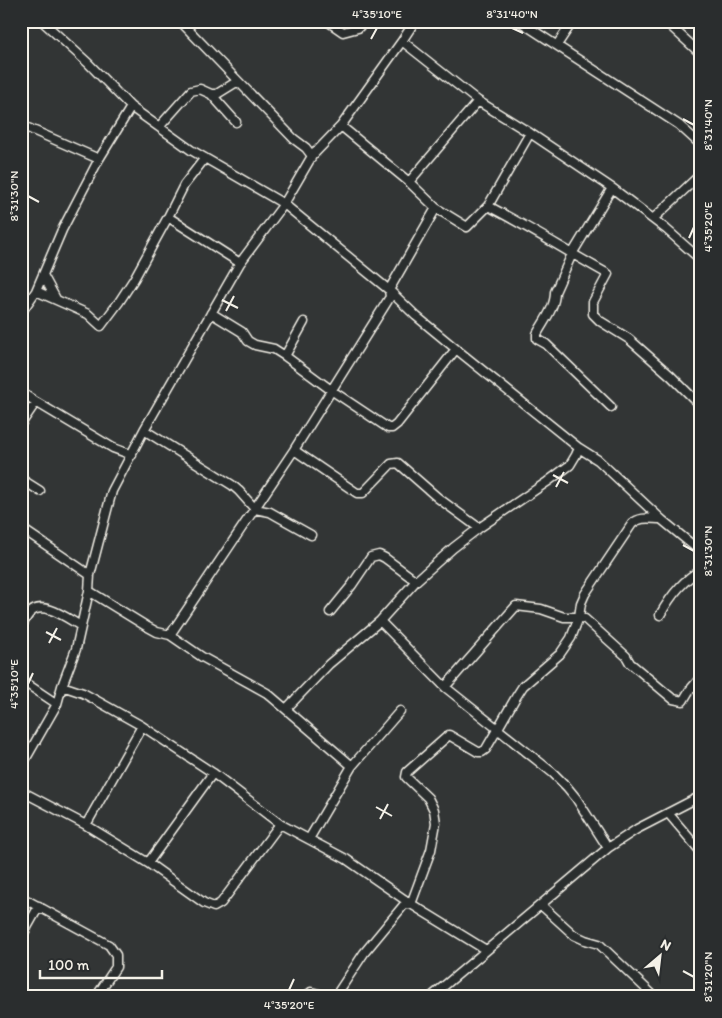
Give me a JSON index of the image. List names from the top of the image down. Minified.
{"scale_bar":"100 m","north":"top right","coordinates":["4°35'10\"E","8°31'40\"N","8°31'30\"N","4°35'20\"E","8°31'20\"N"]}
